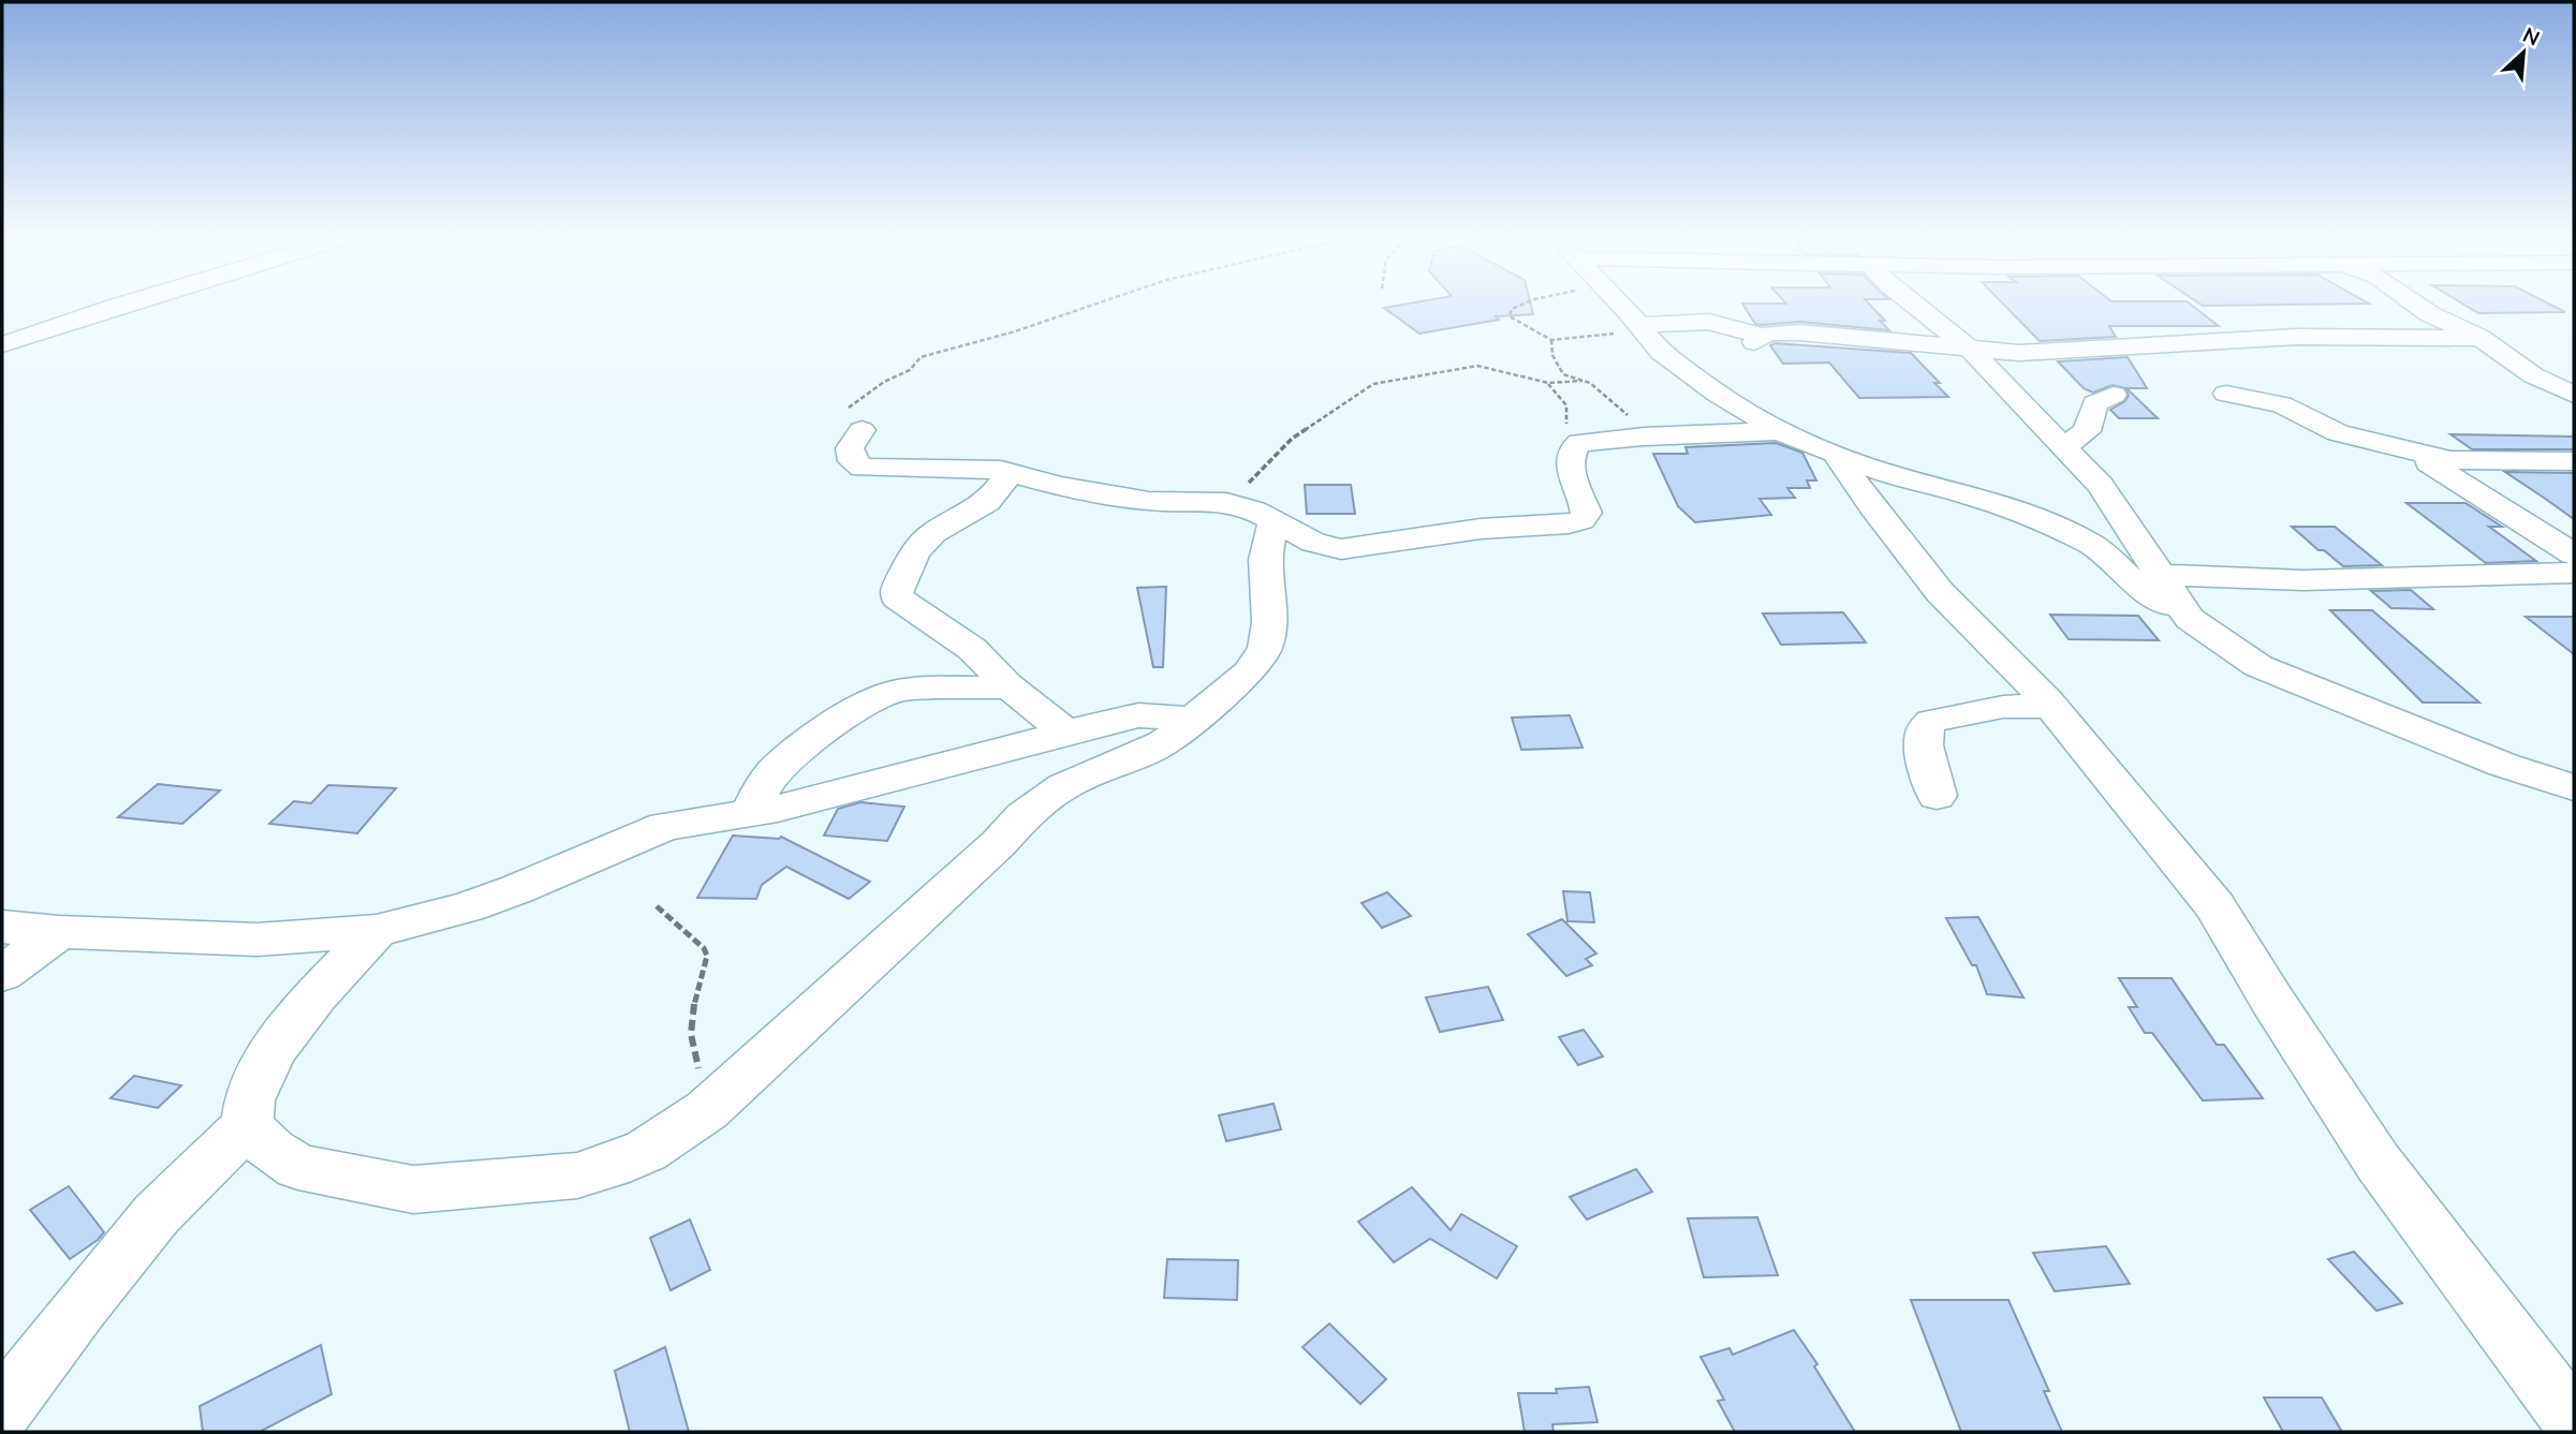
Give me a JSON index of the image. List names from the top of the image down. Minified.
{"north":"top right"}
